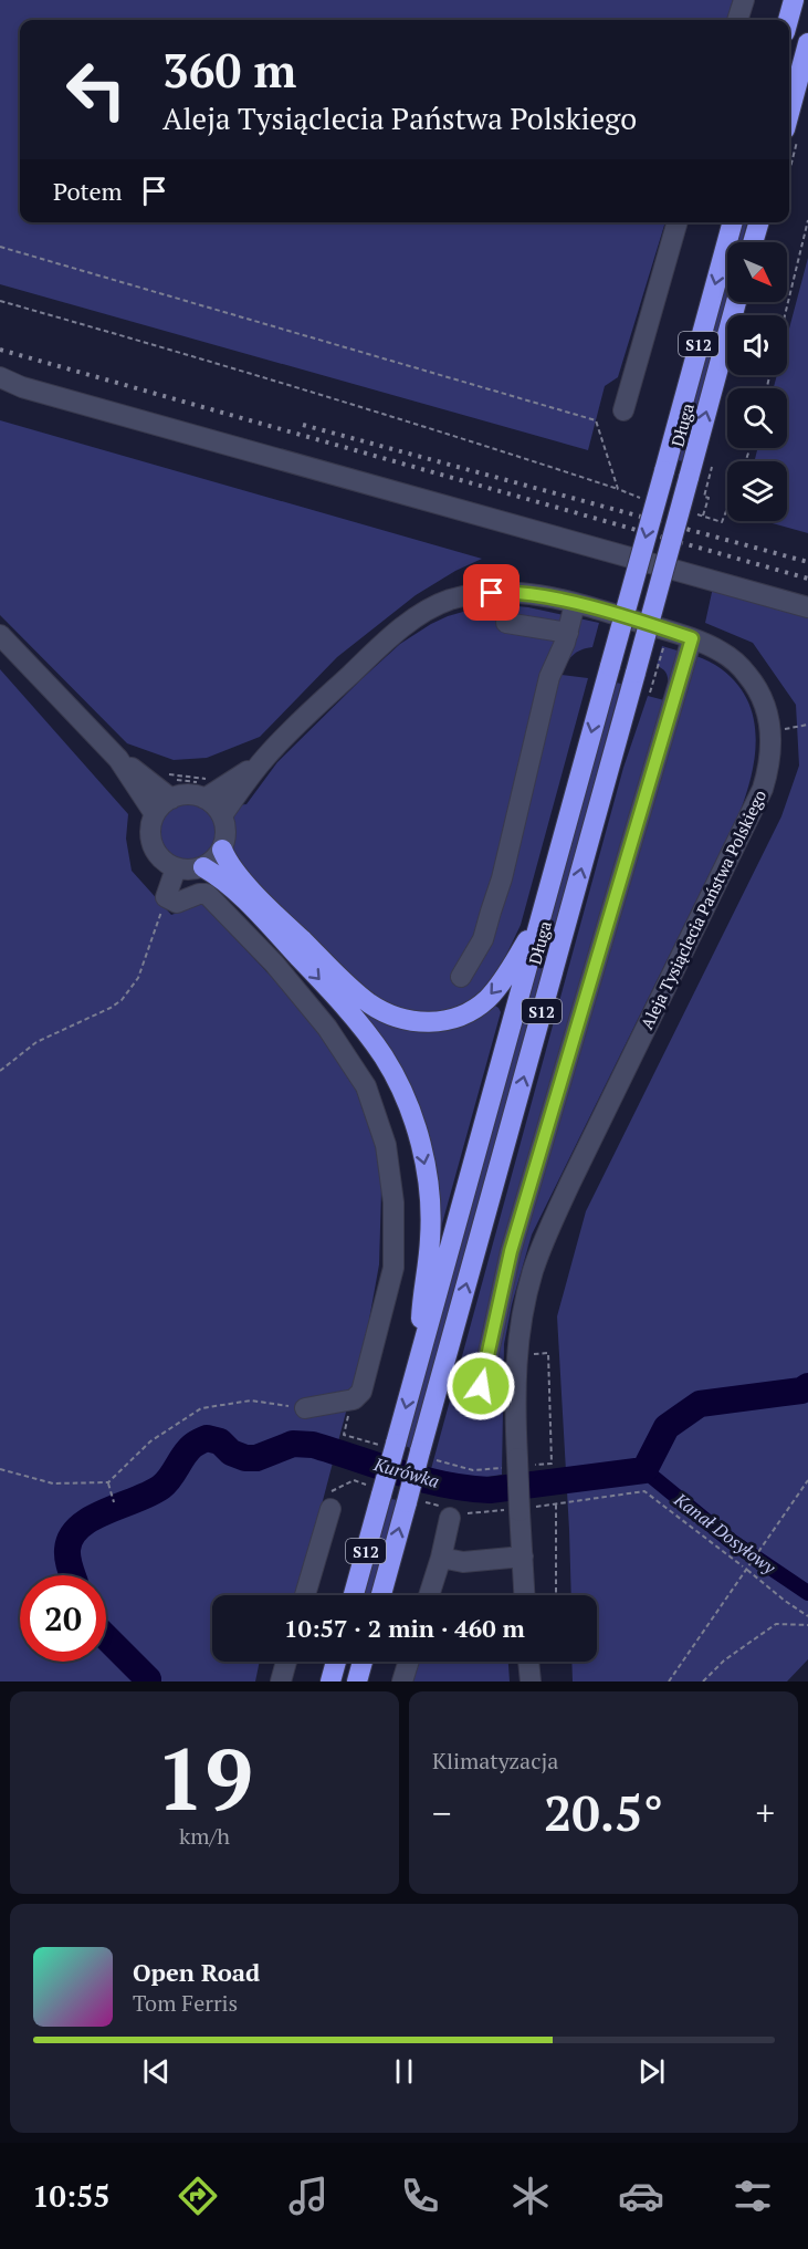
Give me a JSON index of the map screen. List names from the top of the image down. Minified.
{"streets":{"highway":["S12","Długa"],"street":["Aleja Tysiąclecia Państwa Polskiego"]},"crossings":[["S12","Długa"]],"water":["Kurówka","Kanał Dosyłowy"],"north":"bottom right","page":{"turn":["360 m","Aleja Tysiąclecia Państwa Polskiego"],"then":"Potem","limit":"20","trip":"10:57 · 2 min · 460 m","tile":[["19","km/h"],"Klimatyzacja"],"heat":["−","20.5°","+"],"song":["Open Road","Tom Ferris"],"tabs":"10:55"}}
